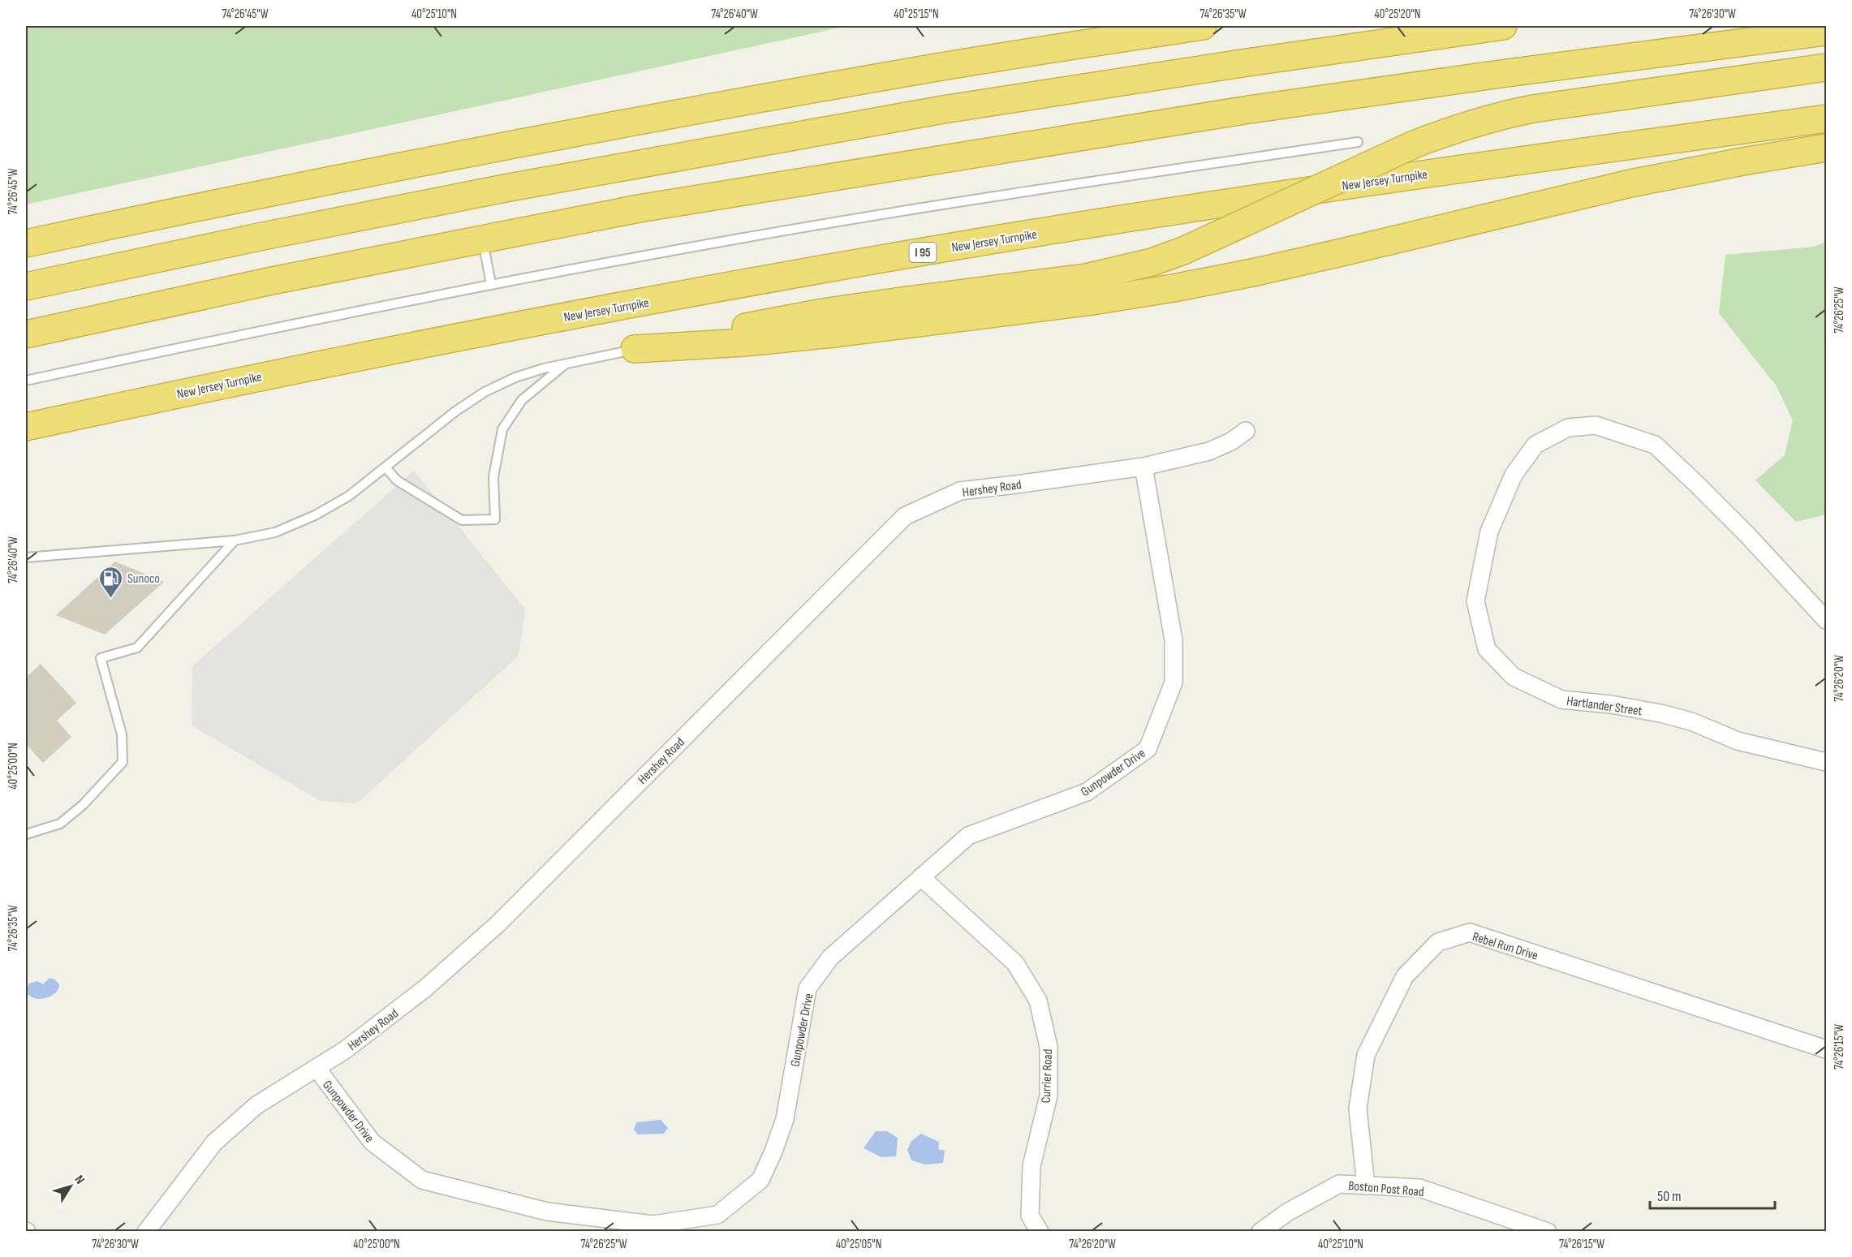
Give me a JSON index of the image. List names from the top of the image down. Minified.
{"streets":{"highway":["New Jersey Turnpike","I 95"],"street":["Hershey Road","Hartlander Street","Gunpowder Drive","Rebel Run Drive","Currier Road","Boston Post Road"]},"crossings":[["Hershey Road","Gunpowder Drive"],["Gunpowder Drive","Currier Road"],["Rebel Run Drive","Boston Post Road"]],"places":{"fuel station":["Sunoco"]},"scale_bar":"50 m","north":"top right","coordinates":["74°26'45\"W","40°25'10\"N","74°26'40\"W","40°25'15\"N","74°26'35\"W","40°25'20\"N","74°26'30\"W","74°26'25\"W","74°26'20\"W","40°25'00\"N","74°26'15\"W","40°25'05\"N"]}
